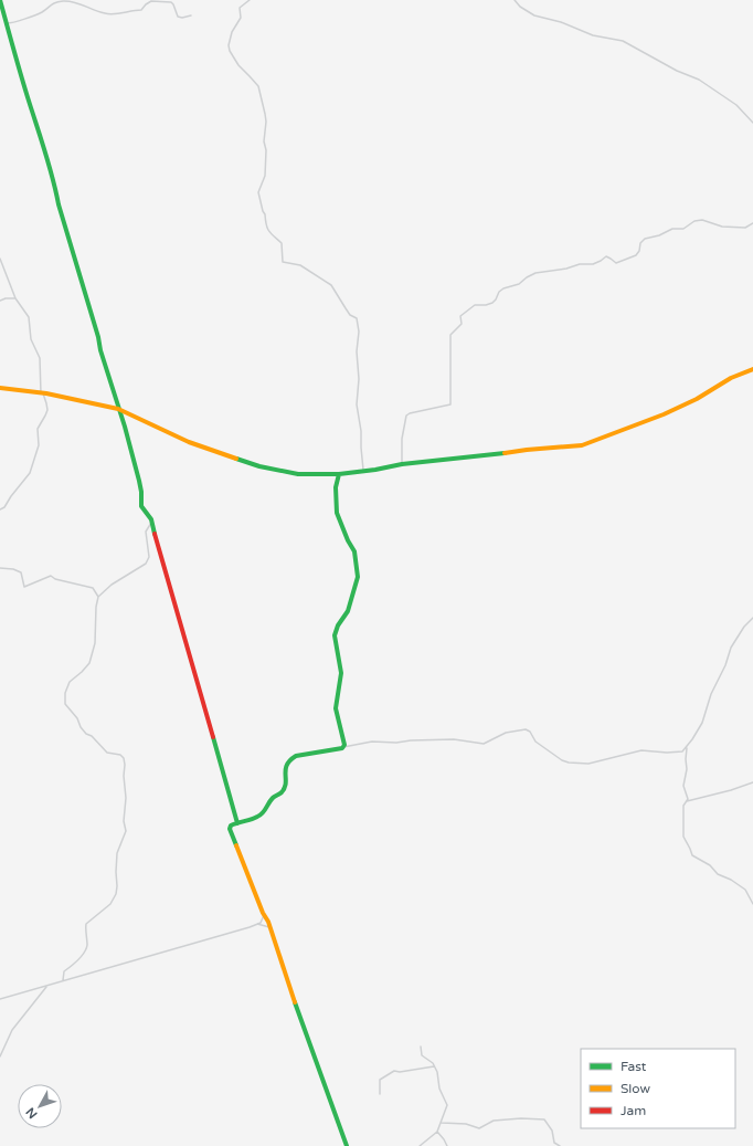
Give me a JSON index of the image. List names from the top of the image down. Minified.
{"legend":["Fast","Slow","Jam"],"north":"bottom left"}
